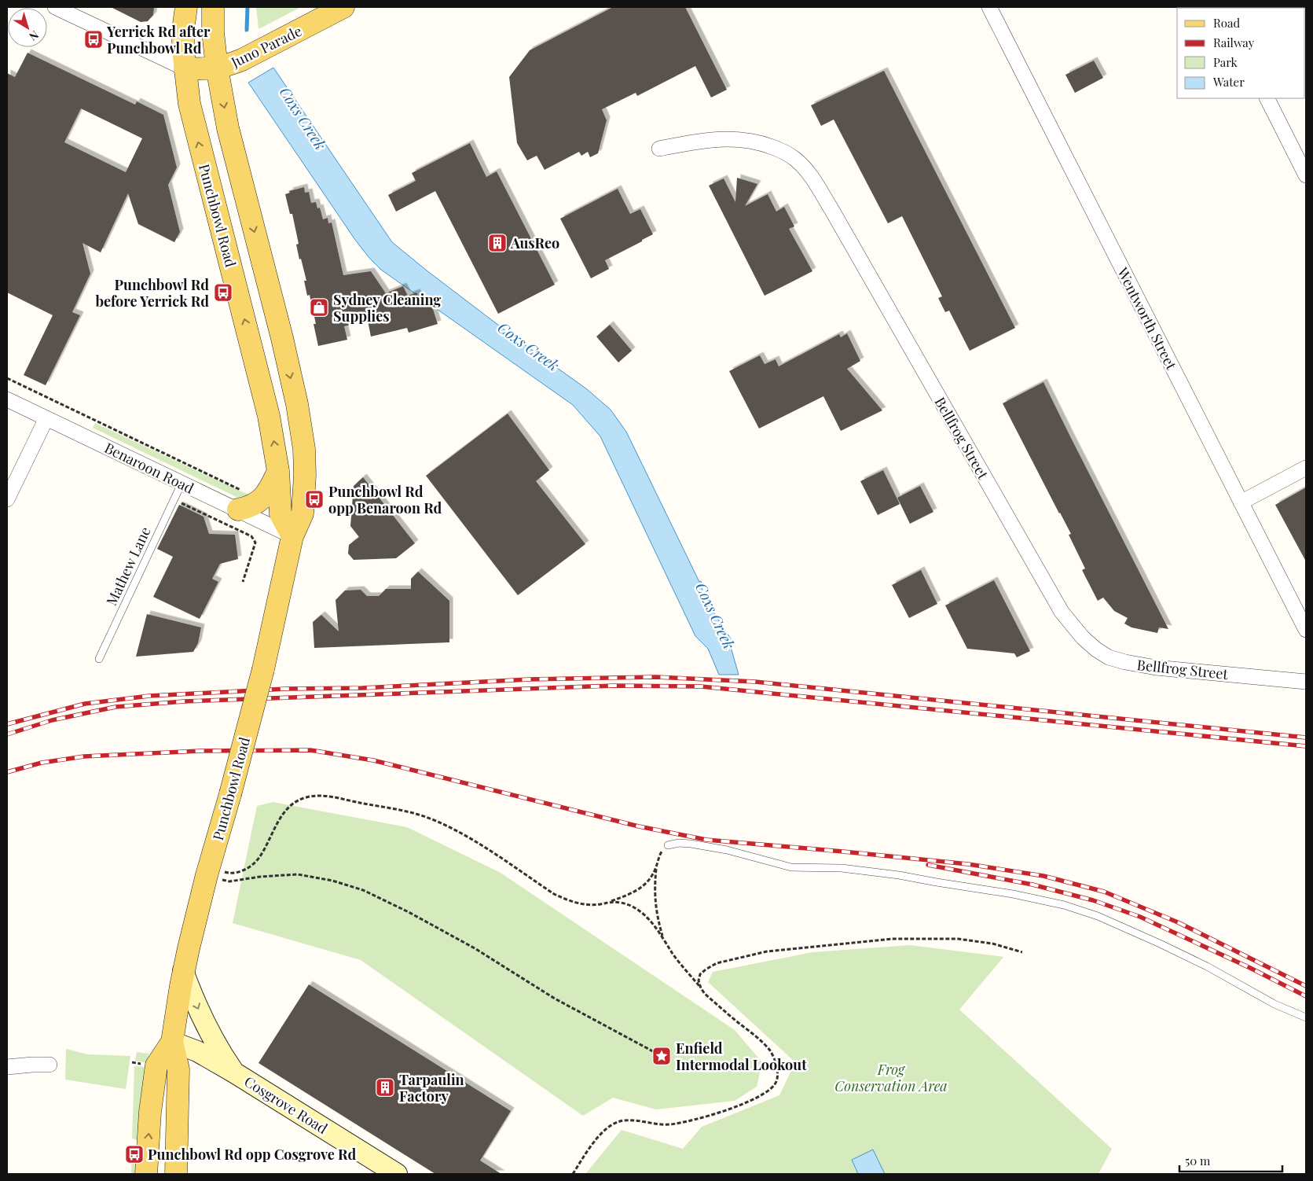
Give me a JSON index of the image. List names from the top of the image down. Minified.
{"streets":{"main road":["Juno Parade","Punchbowl Road","Cosgrove Road"],"street":["Wentworth Street","Bellfrog Street","Benaroon Road"],"lane":["Mathew Lane"]},"crossings":[["Juno Parade","Punchbowl Road"],["Punchbowl Road","Benaroon Road"],["Punchbowl Road","Cosgrove Road"],["Benaroon Road","Mathew Lane"]],"water":["Coxs Creek"],"parks":["Frog Conservation Area"],"places":{"bus stop":["Yerrick Rd after Punchbowl Rd","Punchbowl Rd before Yerrick Rd","Punchbowl Rd opp Benaroon Rd","Punchbowl Rd opp Cosgrove Rd"],"building":["AusReo","Tarpaulin Factory"],"shop":["Sydney Cleaning Supplies"],"place":["Enfield Intermodal Lookout"]},"legend":["Road","Railway","Park","Water"],"scale_bar":"50 m","north":"bottom right"}
